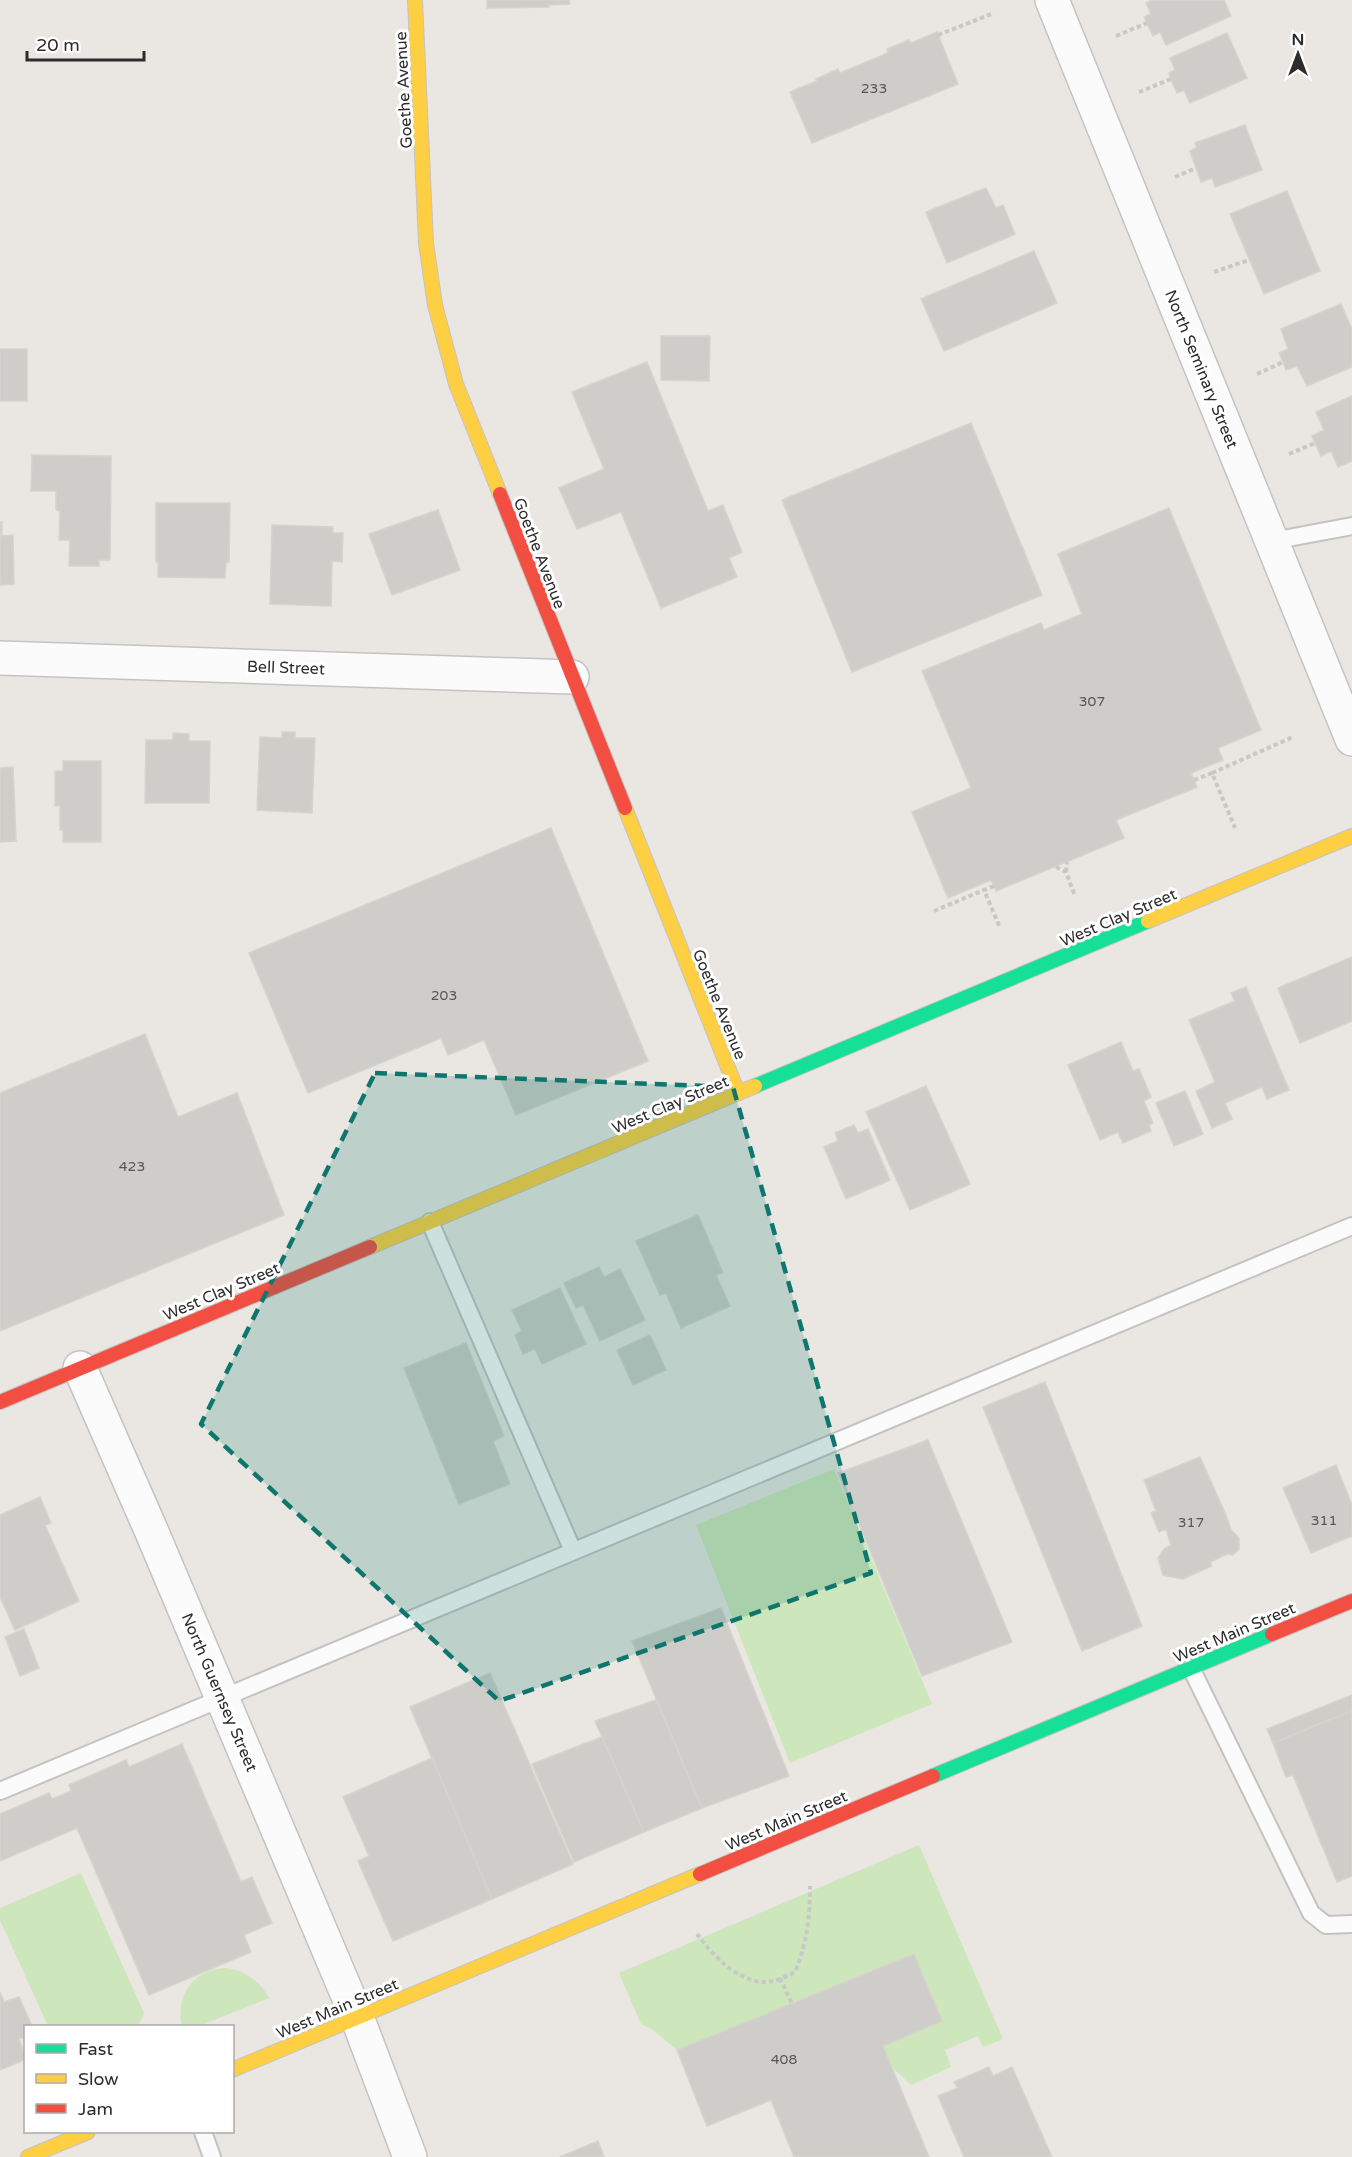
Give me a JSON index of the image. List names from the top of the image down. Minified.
{"streets":{"main road":["Goethe Avenue","West Clay Street","West Main Street"],"street":["North Seminary Street","Bell Street","North Guernsey Street"]},"crossings":[["Goethe Avenue","Bell Street"],["Goethe Avenue","West Clay Street"],["West Clay Street","North Guernsey Street"],["West Main Street","North Guernsey Street"]],"house_numbers":["233","307","203","423","311","317","408"],"legend":["Fast","Slow","Jam"],"scale_bar":"20 m","north":"top"}
